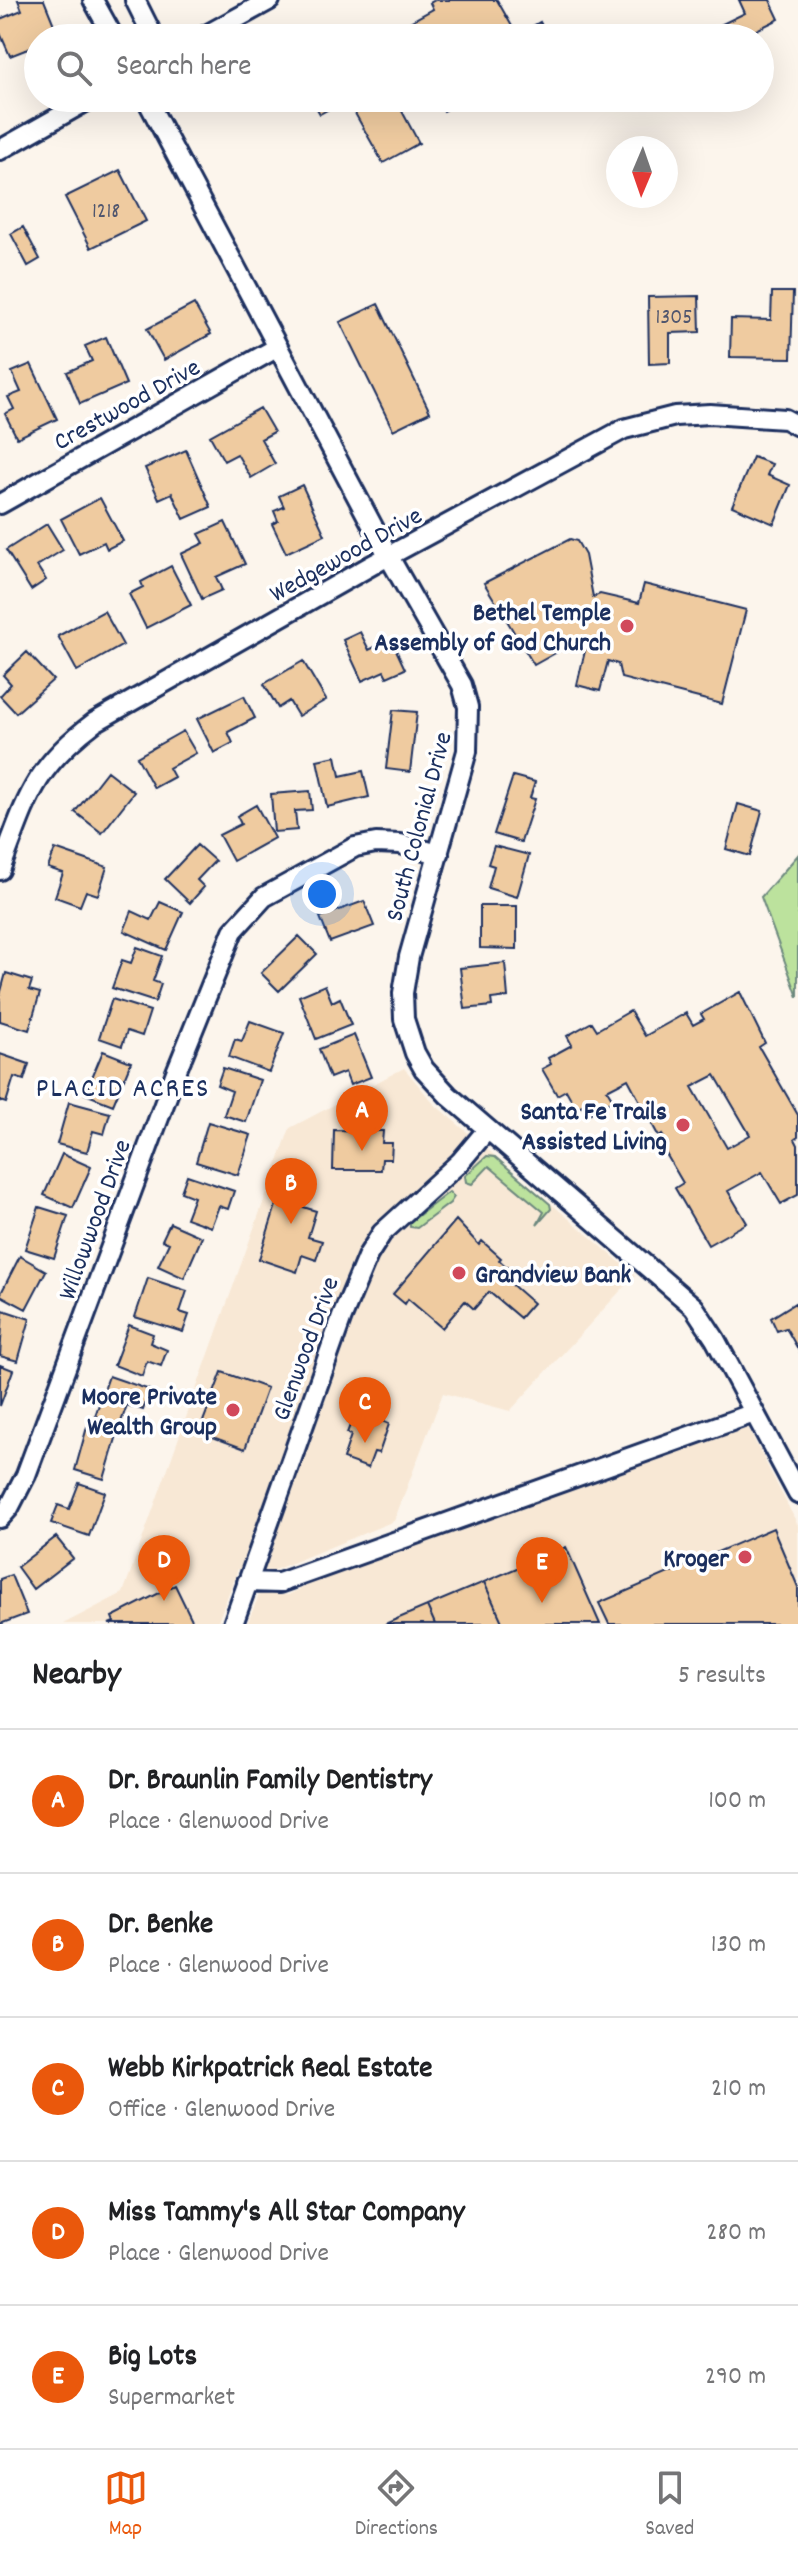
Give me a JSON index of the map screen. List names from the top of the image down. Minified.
{"streets":{"street":["Crestwood Drive","Wedgewood Drive","South Colonial Drive","Willowwood Drive","Glenwood Drive"]},"crossings":[["Crestwood Drive","South Colonial Drive"],["Wedgewood Drive","South Colonial Drive"],["South Colonial Drive","Willowwood Drive"],["South Colonial Drive","Glenwood Drive"]],"districts":["PLACID ACRES"],"places":["Bethel Temple Assembly of God Church","Santa Fe Trails Assisted Living","Grandview Bank","Moore Private Wealth Group","Kroger"],"house_numbers":["1218","1305"],"north":"bottom","page":{"search":"Search here","pins":["A","B","C","D","E"],"heading":["Nearby","5 results"],"list":[{"mark":"A","name":"Dr. Braunlin Family Dentistry","note":"Place · Glenwood Drive","value":"100 m"},{"mark":"B","name":"Dr. Benke","note":"Place · Glenwood Drive","value":"130 m"},{"mark":"C","name":"Webb Kirkpatrick Real Estate","note":"Office · Glenwood Drive","value":"210 m"},{"mark":"D","name":"Miss Tammy's All Star Company","note":"Place · Glenwood Drive","value":"280 m"},{"mark":"E","name":"Big Lots","note":"Supermarket","value":"290 m"}],"nav":["Map","Directions","Saved"]}}
